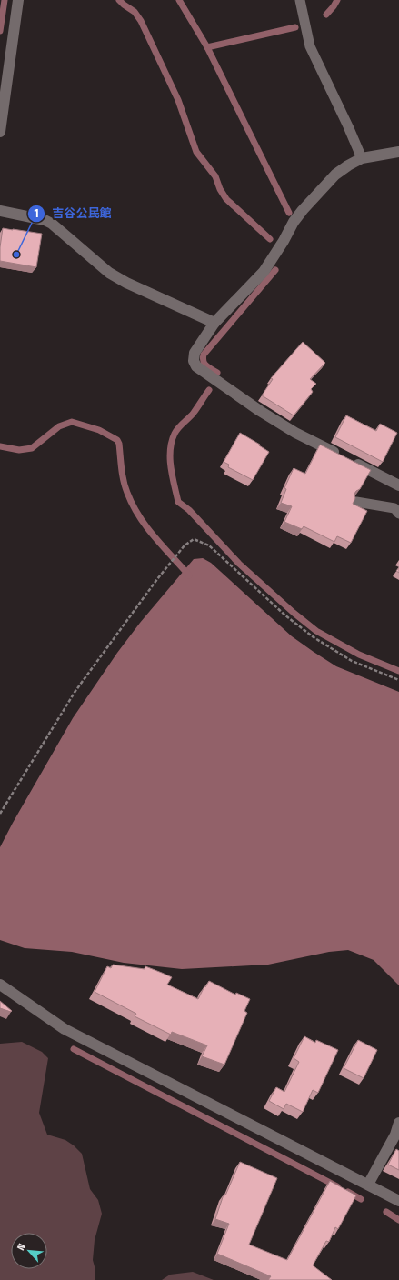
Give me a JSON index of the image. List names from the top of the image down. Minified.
{"places":["吉谷公民館"],"north":"top left"}
